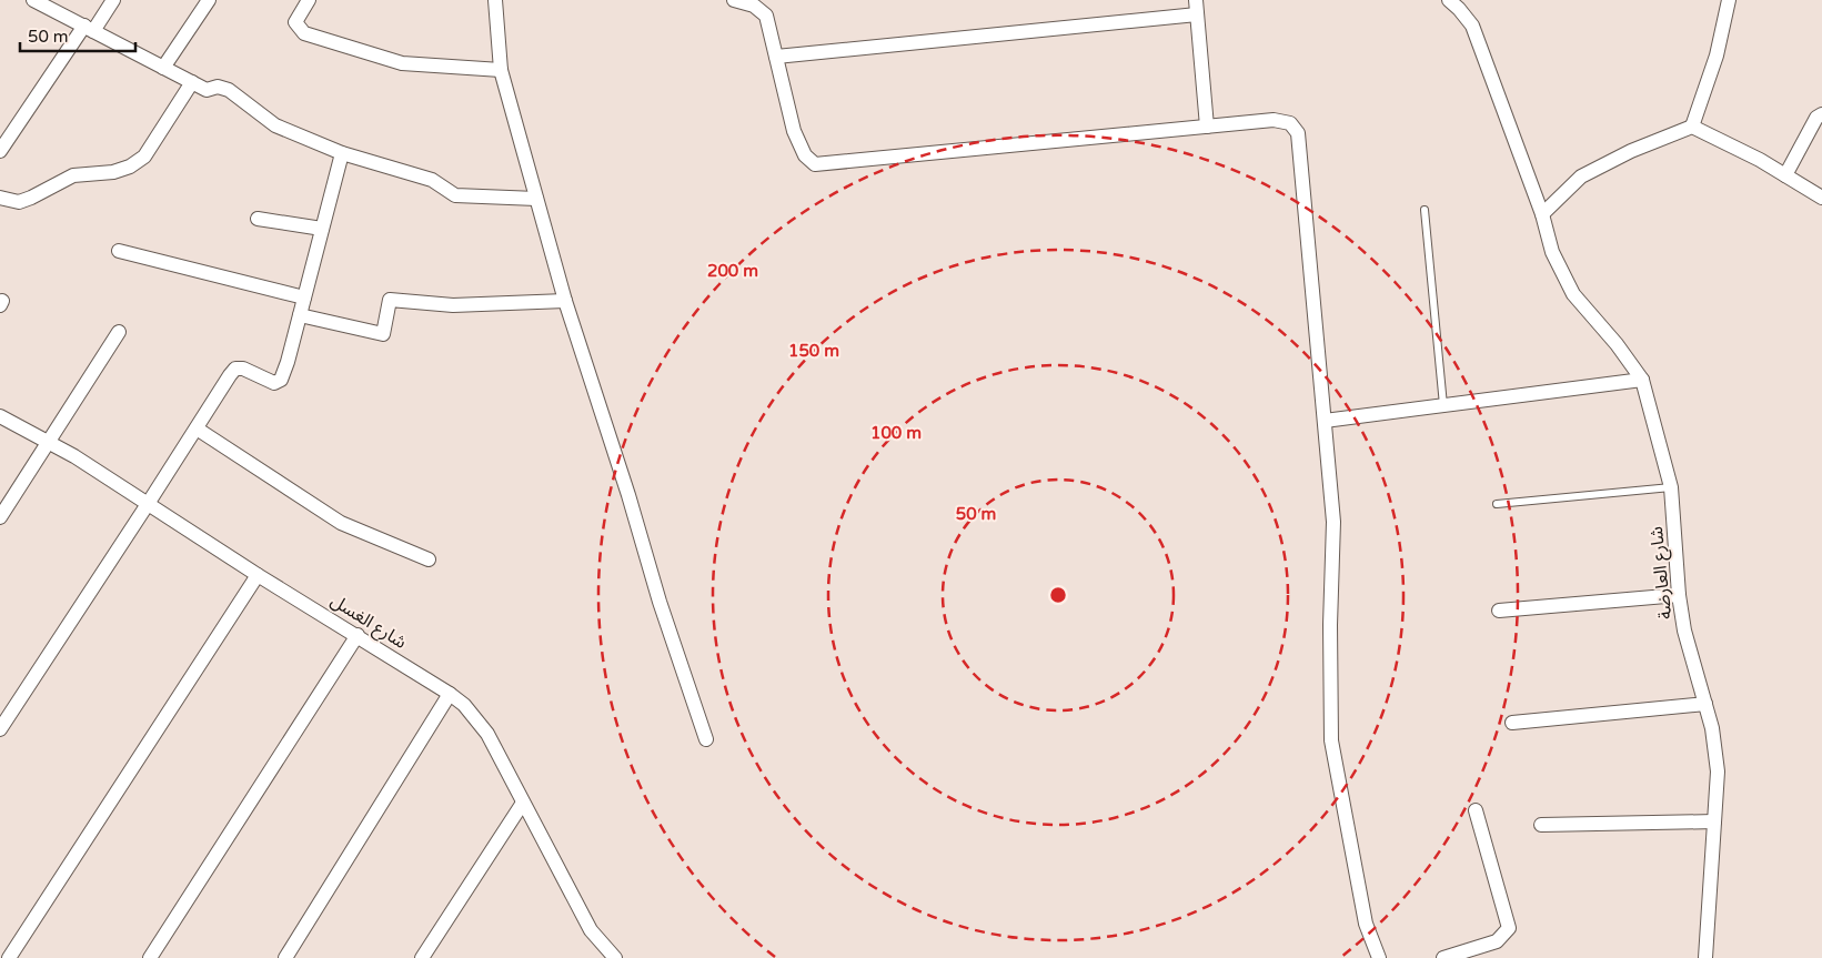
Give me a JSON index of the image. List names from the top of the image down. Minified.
{"streets":{"street":["شارع العارضة","شارع الغسل"]},"scale_bar":"50 m","rings":["200 m","150 m","100 m","50 m"]}
